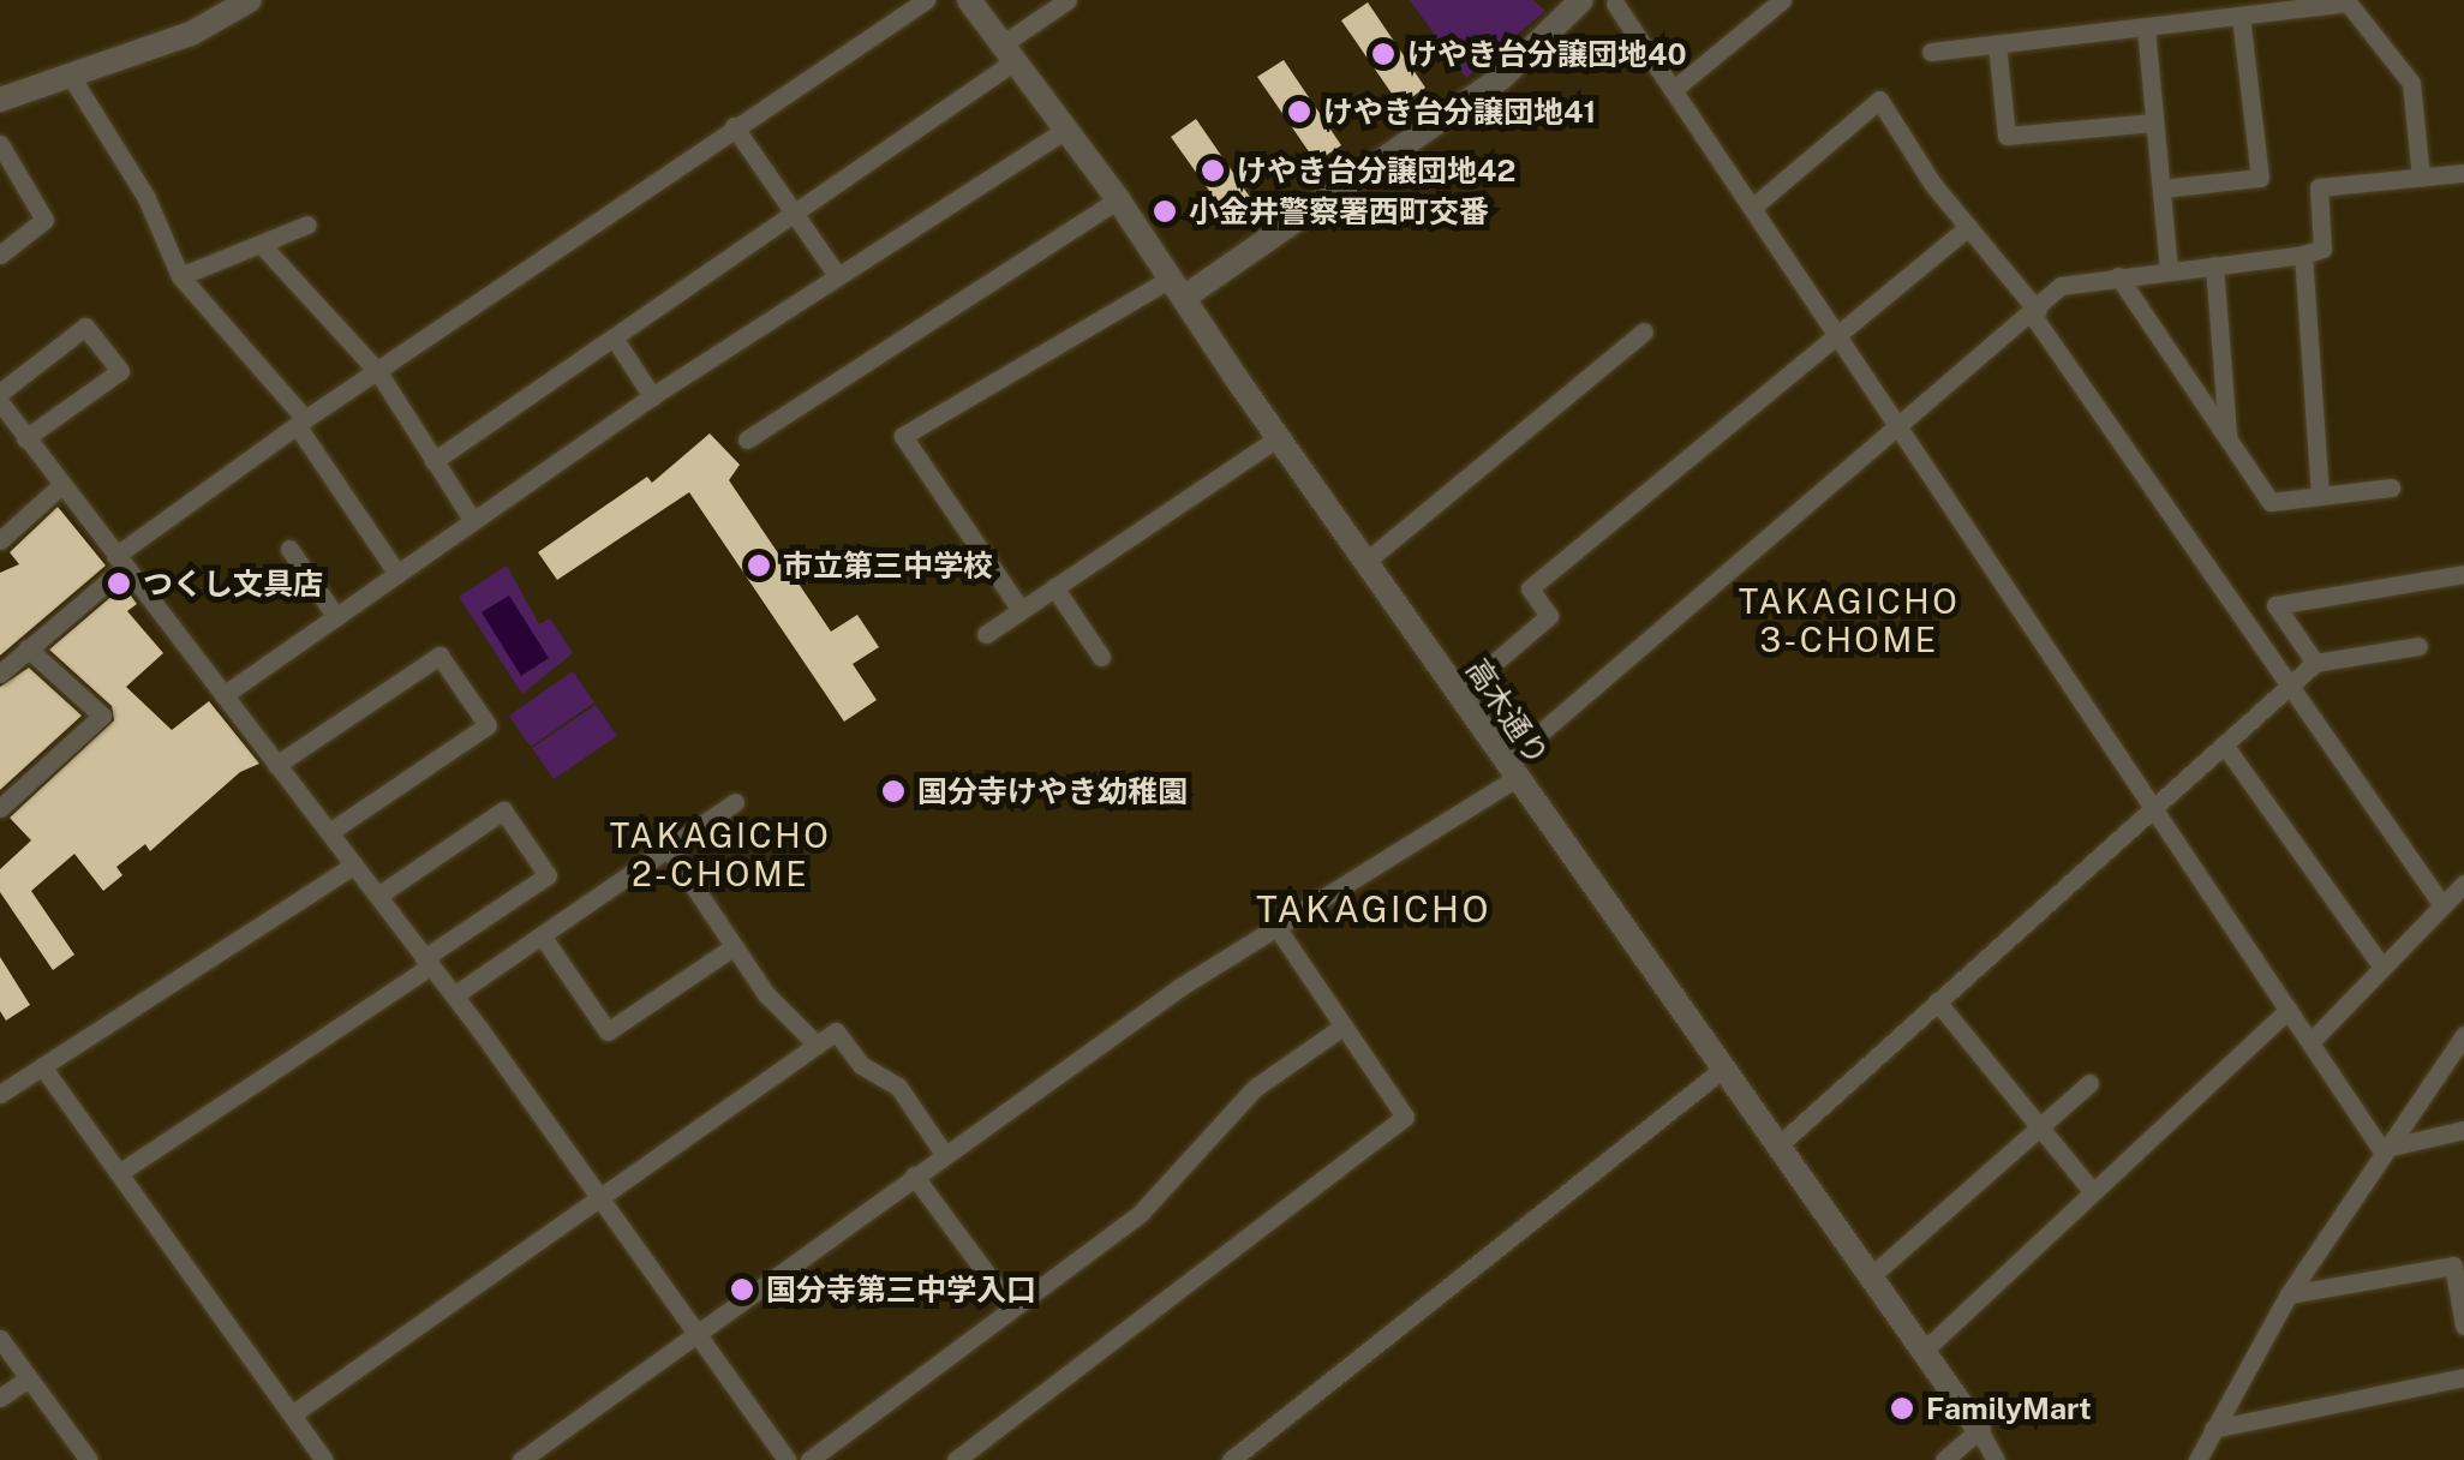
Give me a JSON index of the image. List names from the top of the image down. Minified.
{"streets":{"street":["高木通り"]},"districts":["TAKAGICHO 3-CHOME","TAKAGICHO 2-CHOME","TAKAGICHO"],"places":["けやき台分譲団地40","けやき台分譲団地41","けやき台分譲団地42","小金井警察署西町交番","市立第三中学校","つくし文具店","国分寺けやき幼稚園","国分寺第三中学入口","FamilyMart"]}
